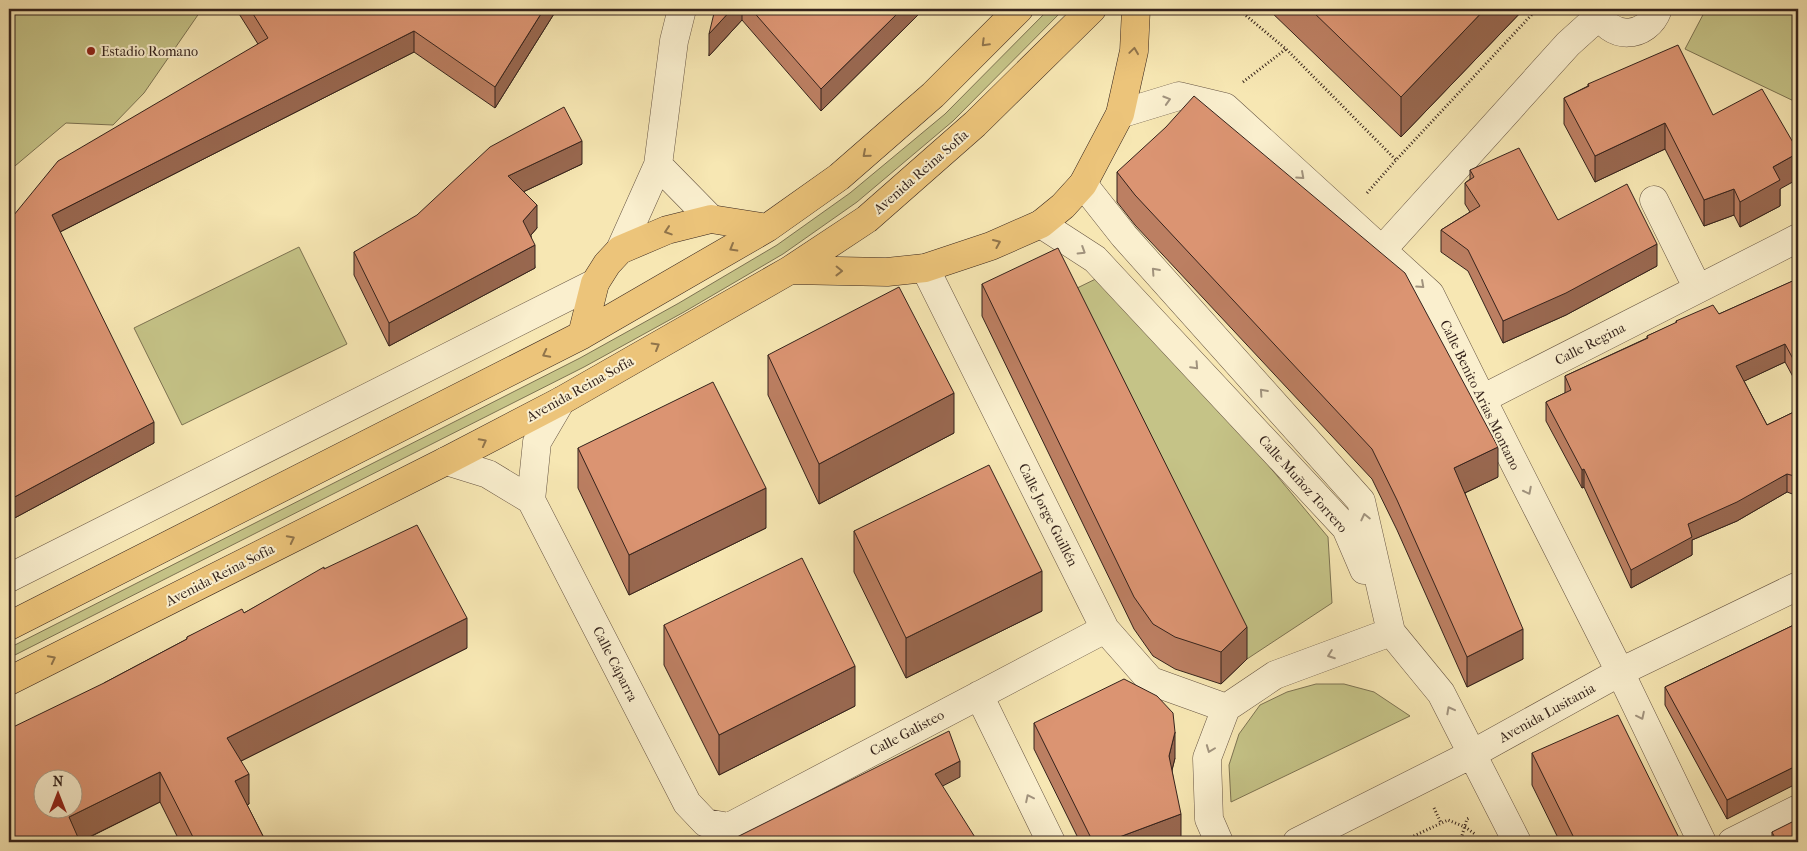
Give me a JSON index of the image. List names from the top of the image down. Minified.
{"streets":{"highway":["Avenida Reina Sofía"],"street":["Calle Regina","Calle Benito Arias Montano","Calle Muñoz Torrero","Calle Jorge Guillén","Calle Cáparra","Avenida Lusitania","Calle Galisteo"]},"crossings":[["Calle Regina","Calle Benito Arias Montano"],["Calle Benito Arias Montano","Avenida Lusitania"],["Calle Jorge Guillén","Calle Galisteo"],["Calle Cáparra","Calle Galisteo"]],"places":["Estadio Romano"],"north":"top"}
